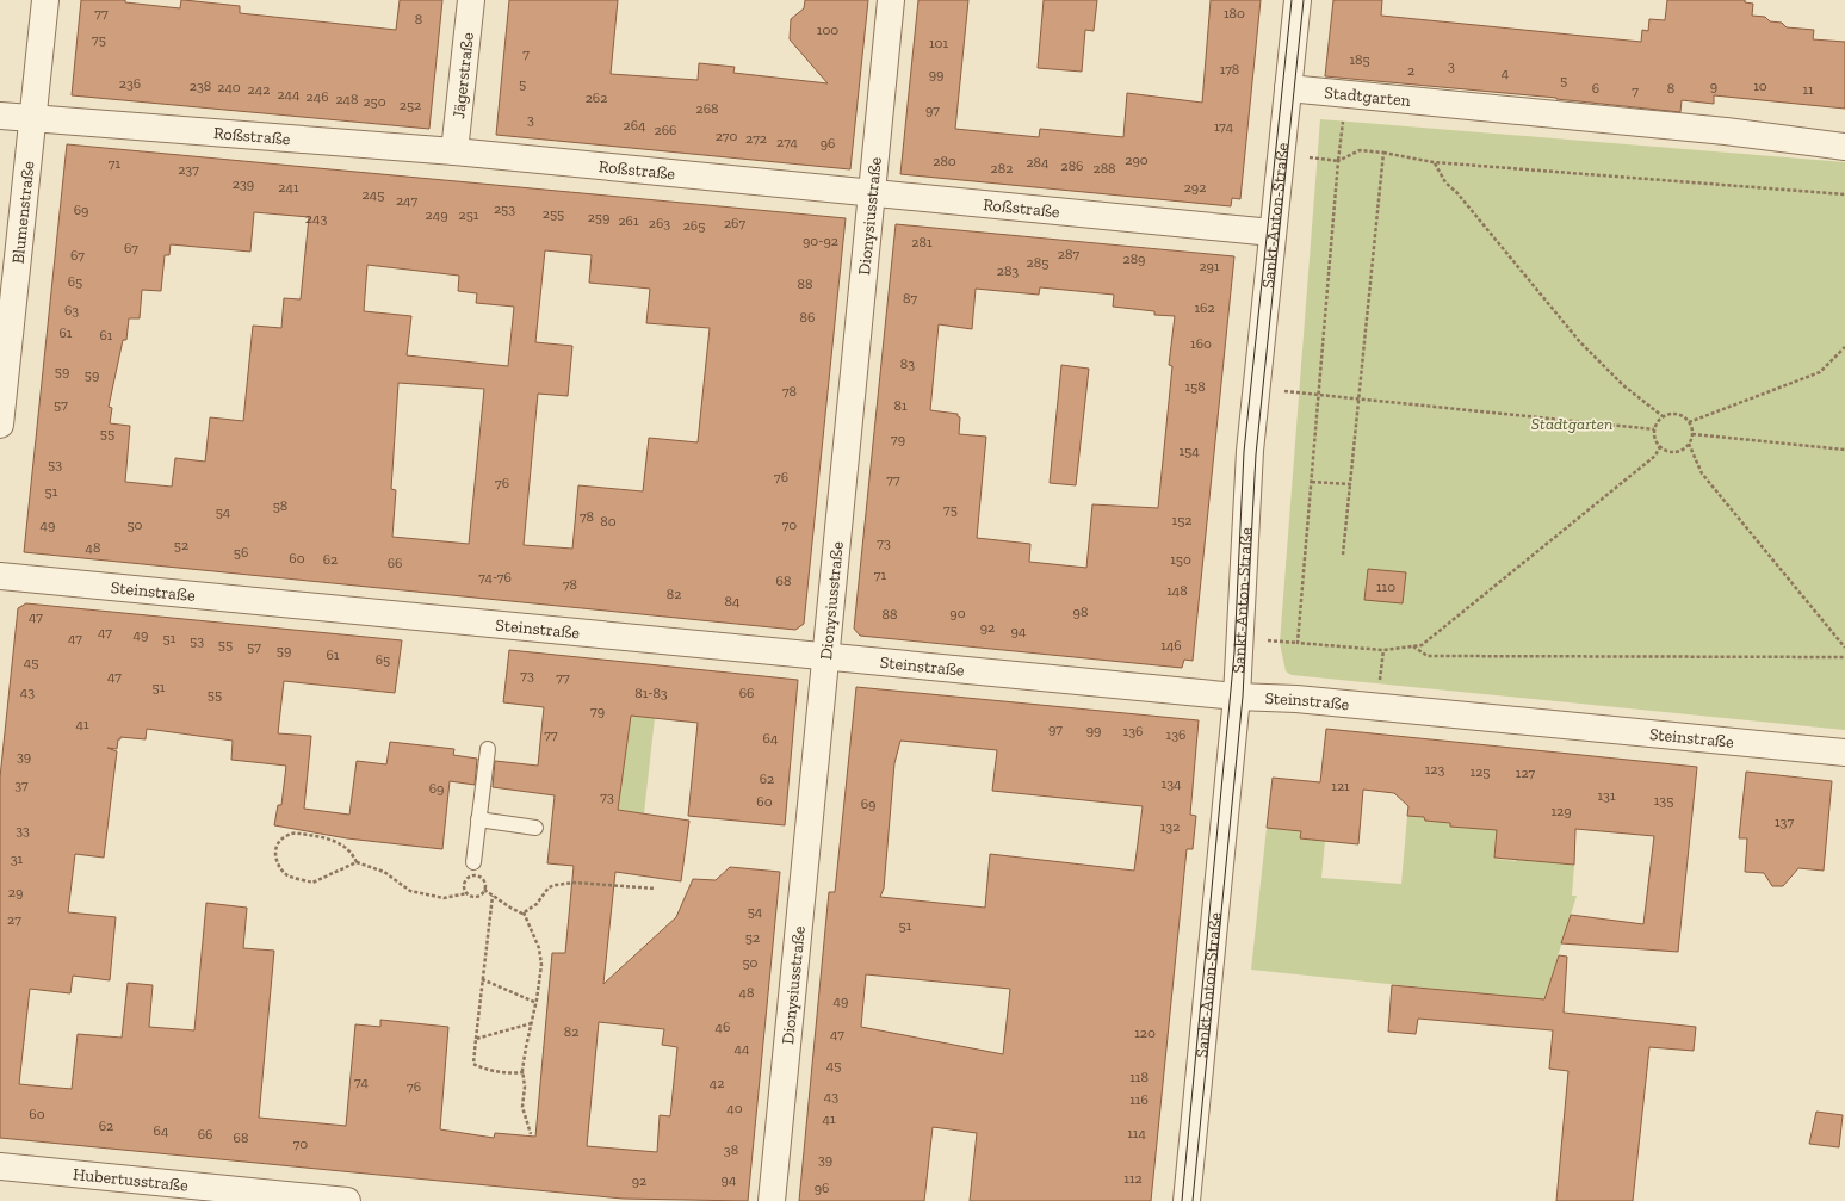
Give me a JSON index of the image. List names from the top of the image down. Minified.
{"streets":{"street":["Jägerstraße","Stadtgarten","Roßstraße","Blumenstraße","Dionysiusstraße","Sankt-Anton-Straße","Steinstraße","Hubertusstraße"]},"crossings":[["Jägerstraße","Roßstraße"],["Stadtgarten","Sankt-Anton-Straße"],["Roßstraße","Blumenstraße"],["Roßstraße","Dionysiusstraße"],["Roßstraße","Sankt-Anton-Straße"],["Dionysiusstraße","Steinstraße"],["Sankt-Anton-Straße","Steinstraße"]],"parks":["Stadtgarten"],"house_numbers":["77","180","8","100","75","101","7","185","3","178","2","4","99","5","236","5","238","9","10","240","6","8","242","11","7","244","246","262","248","250","252","268","97","3","264","174","266","270","272","274","96","290","280","284","71","286","282","288","237","239","241","292","245","247","253","69","255","249","251","259","243","261","263","267","265","90-92","281","67","287","67","289","285","291","283","65","88","87","162","63","86","61","61","160","83","59","59","158","78","57","81","55","79","154","53","76","77","76","51","58","75","54","78","152","80","49","50","70","73","52","48","56","60","62","150","66","71","74-76","68","78","110","148","82","84","98","90","88","47","92","94","47","49","47","51","53","55","146","57","59","61","65","45","73","47","77","51","43","81-83","66","55","79","41","97","99","136","77","136","64","39","123","125","127","62","134","37","121","69","131","73","135","60","69","129","137","132","33","31","29","54","27","51","52","50","48","49","46","82","120","47","44","45","118","74","42","76","43","116","40","60","41","62","64","114","66","68","70","38","39","112","94","92","96"]}
